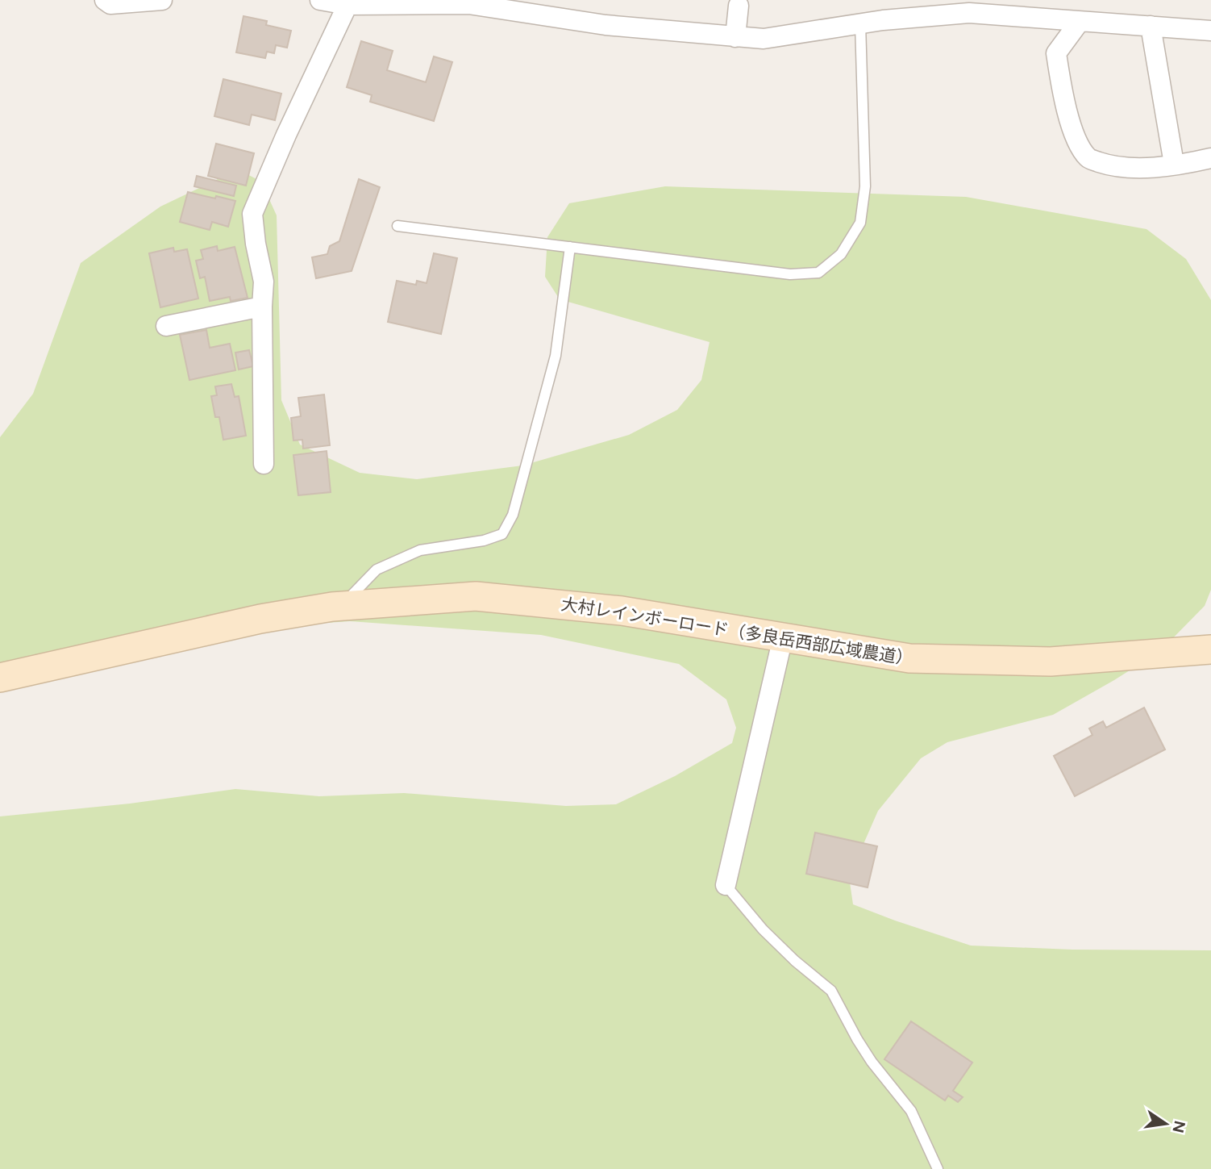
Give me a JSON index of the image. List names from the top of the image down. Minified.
{"streets":{"street":["大村レインボーロード（多良岳西部広域農道）"]},"north":"right"}
